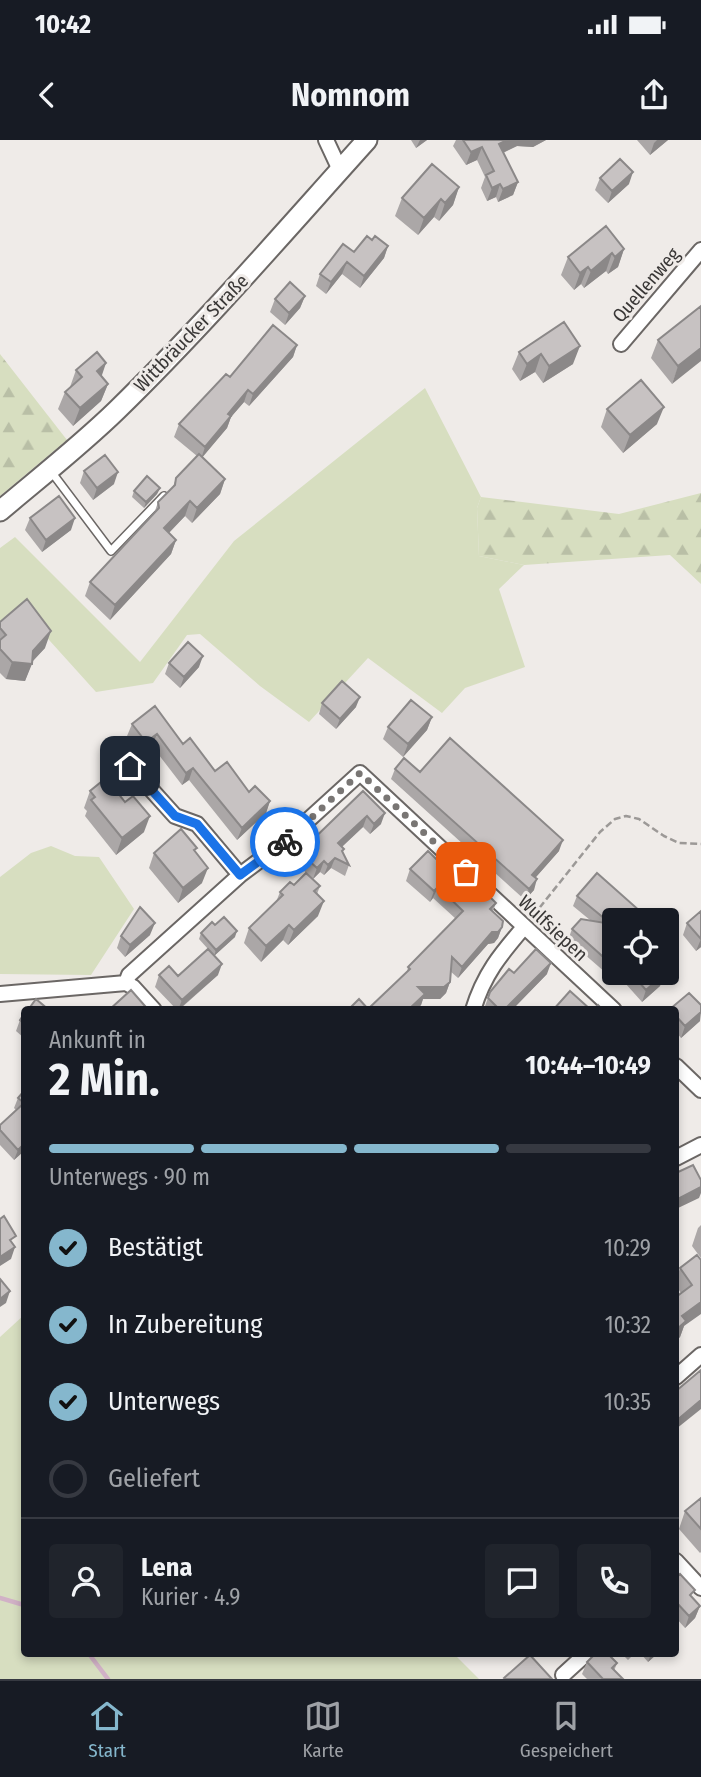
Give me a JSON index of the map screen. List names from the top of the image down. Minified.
{"streets":{"main road":["Wittbräucker Straße"],"street":["Quellenweg","Wulfsiepen"]},"page":{"status":"10:42","header":"Nomnom","heading":["2 Min.","Ankunft in","10:44–10:49"],"panel":["Lena","Kurier · 4.9"],"bar":"Unterwegs · 90 m","list":[["Bestätigt","10:29"],["In Zubereitung","10:32"],["Unterwegs","10:35"],"Geliefert"],"tabs":["Start","Karte","Gespeichert"]}}
